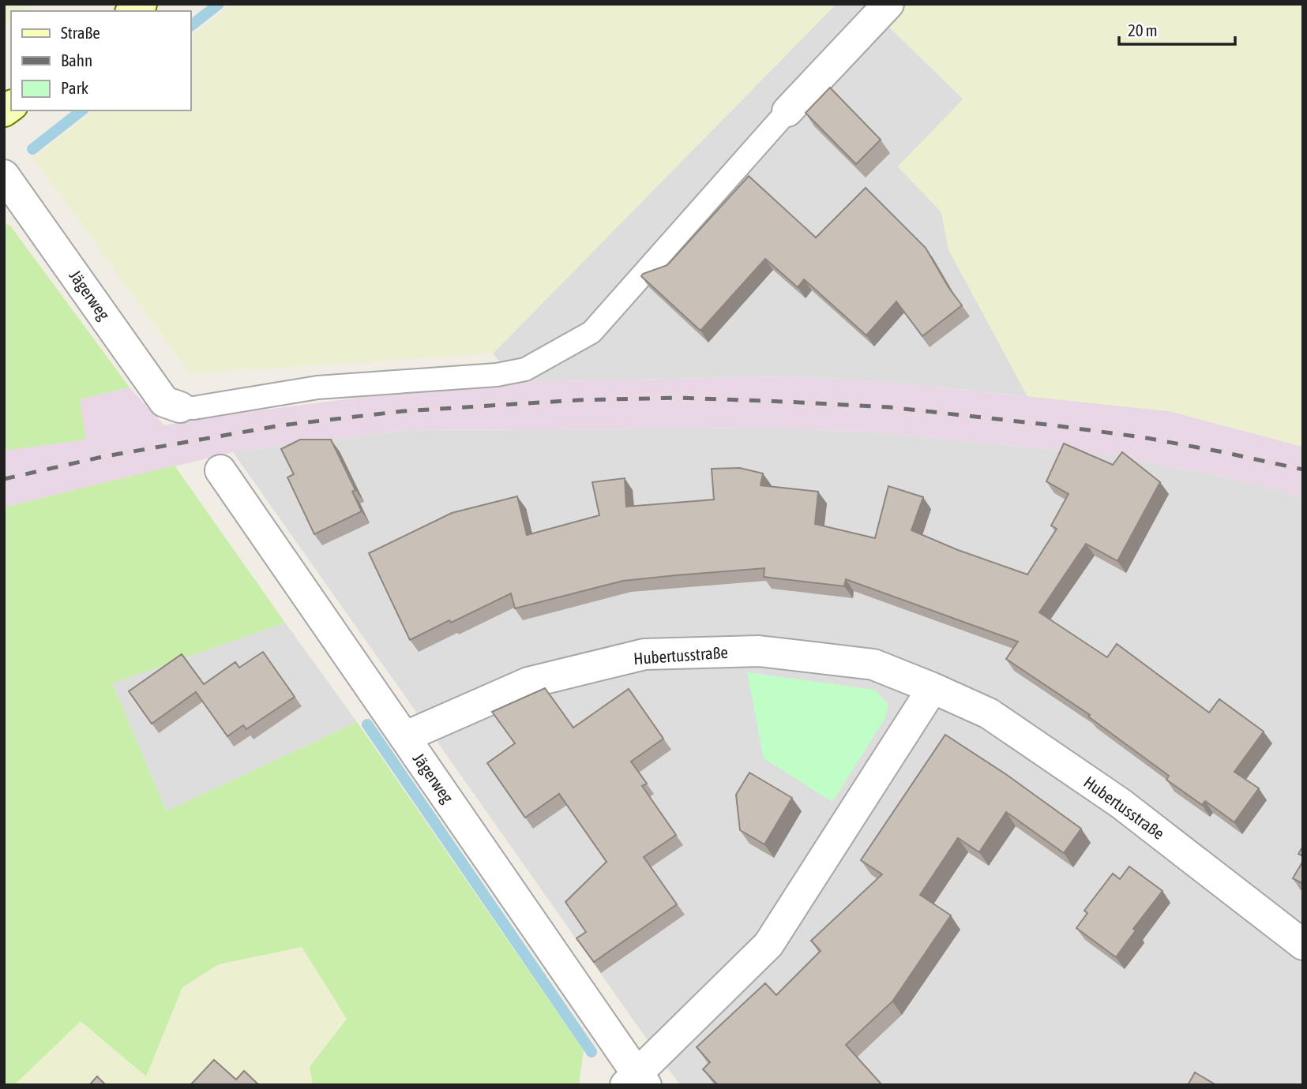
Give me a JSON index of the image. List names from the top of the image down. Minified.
{"streets":{"street":["Jägerweg","Hubertusstraße"]},"crossings":[["Jägerweg","Hubertusstraße"]],"legend":["Straße","Bahn","Park"],"scale_bar":"20 m"}
